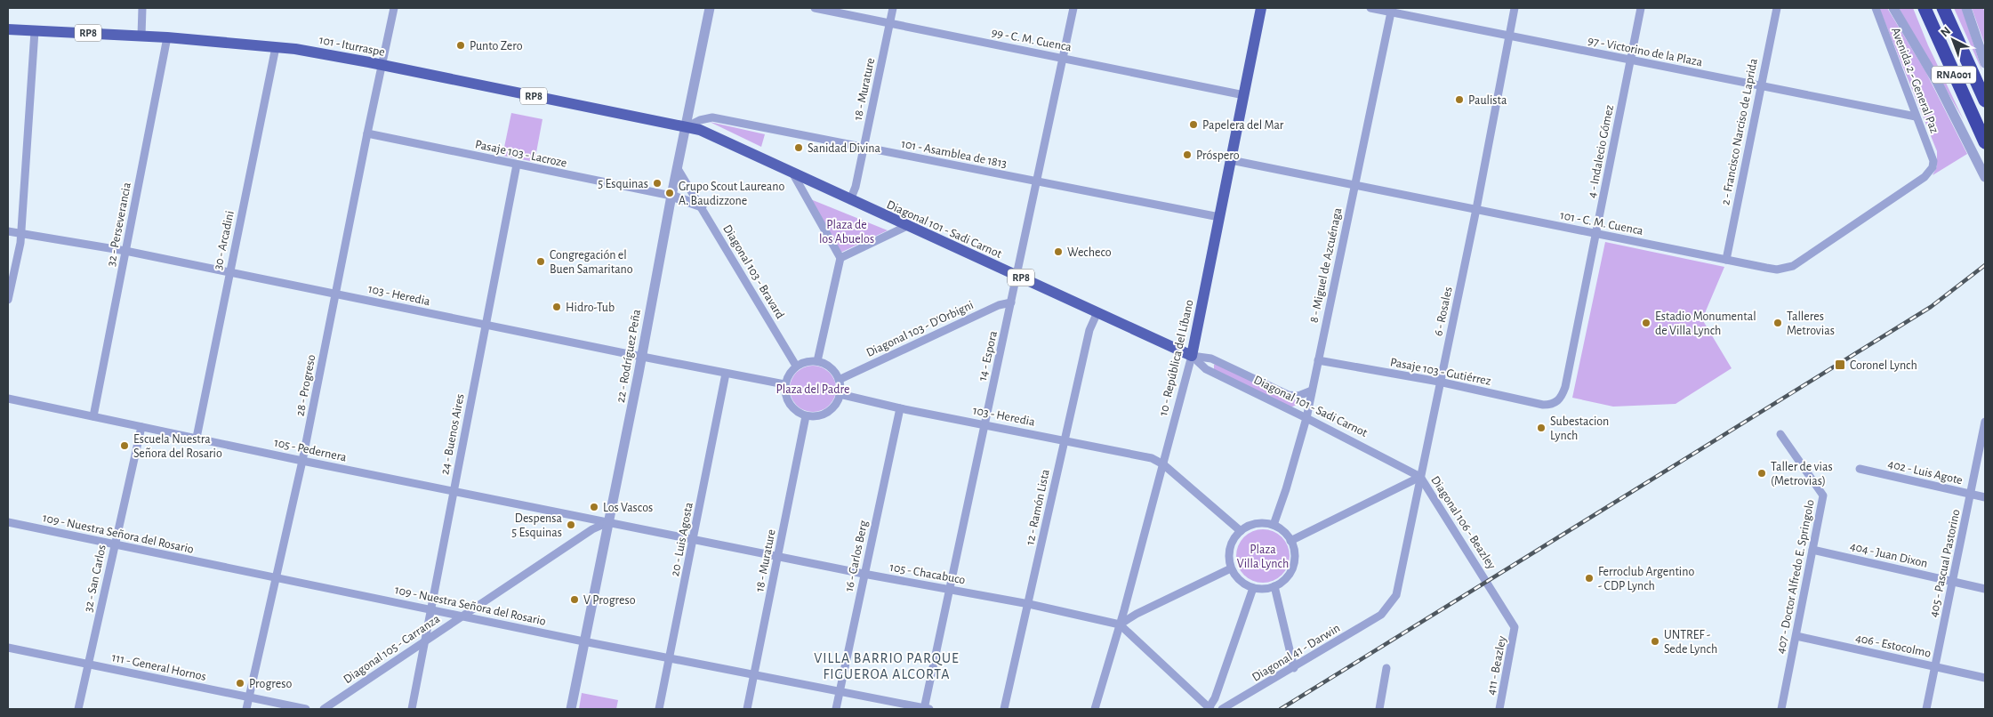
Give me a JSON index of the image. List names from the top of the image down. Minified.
{"streets":{"highway":["RNA001"],"main road":["RP8","101 - Iturraspe","Diagonal 101 - Sadi Carnot","10 - República del Líbano"],"street":["99 - C. M. Cuenca","97 - Victorino de la Plaza","Avenida 2 - General Paz","18 - Murature","2 - Francisco Narciso de Laprida","4 - Indalecio Gómez","Pasaje 103 - Lacroze","101 - Asamblea de 1813","101 - C. M. Cuenca","32 - Perseverancia","30 - Arcadini","8 - Miguel de Azcuénaga","Diagonal 103 - Bravard","103 - Heredia","6 - Rosales","Diagonal 103 - D'Orbigni","22 - Rodríguez Peña","14 - Espora","Pasaje 103 - Gutiérrez","28 - Progreso","24 - Buenos Aires","105 - Pedernera","402 - Luis Agote","12 - Ramón Lista","Diagonal 106 - Beazley","109 - Nuestra Señora del Rosario","20 - Luis Agosta","404 - Juan Dixon","16 - Carlos Berg","405 - Pascual Pastorino","105 - Chacabuco","407 - Doctor Alfredo E. Springolo","32 - San Carlos","406 - Estocolmo","Diagonal 105 - Carranza","Diagonal 41 - Darwin","411 - Beazley","111 - General Hornos"]},"crossings":[["99 - C. M. Cuenca","18 - Murature"],["99 - C. M. Cuenca","14 - Espora"],["99 - C. M. Cuenca","10 - República del Líbano"],["101 - Iturraspe","101 - Asamblea de 1813"],["101 - Iturraspe","32 - Perseverancia"],["101 - Iturraspe","Diagonal 101 - Sadi Carnot"],["101 - Iturraspe","30 - Arcadini"],["101 - Iturraspe","22 - Rodríguez Peña"],["101 - Iturraspe","28 - Progreso"],["97 - Victorino de la Plaza","Avenida 2 - General Paz"],["97 - Victorino de la Plaza","2 - Francisco Narciso de Laprida"],["97 - Victorino de la Plaza","4 - Indalecio Gómez"],["97 - Victorino de la Plaza","8 - Miguel de Azcuénaga"],["97 - Victorino de la Plaza","6 - Rosales"],["Avenida 2 - General Paz","101 - C. M. Cuenca"],["18 - Murature","101 - Asamblea de 1813"],["18 - Murature","Diagonal 101 - Sadi Carnot"],["18 - Murature","Diagonal 103 - Bravard"],["18 - Murature","103 - Heredia"],["18 - Murature","Diagonal 103 - D'Orbigni"],["18 - Murature","109 - Nuestra Señora del Rosario"],["18 - Murature","105 - Chacabuco"],["2 - Francisco Narciso de Laprida","101 - C. M. Cuenca"],["4 - Indalecio Gómez","101 - C. M. Cuenca"],["4 - Indalecio Gómez","Pasaje 103 - Gutiérrez"],["Pasaje 103 - Lacroze","22 - Rodríguez Peña"],["Pasaje 103 - Lacroze","28 - Progreso"],["Pasaje 103 - Lacroze","24 - Buenos Aires"],["101 - Asamblea de 1813","Diagonal 101 - Sadi Carnot"],["101 - Asamblea de 1813","22 - Rodríguez Peña"],["101 - Asamblea de 1813","14 - Espora"],["101 - Asamblea de 1813","10 - República del Líbano"],["101 - C. M. Cuenca","8 - Miguel de Azcuénaga"],["101 - C. M. Cuenca","6 - Rosales"],["101 - C. M. Cuenca","10 - República del Líbano"],["32 - Perseverancia","103 - Heredia"],["32 - Perseverancia","105 - Pedernera"],["Diagonal 101 - Sadi Carnot","8 - Miguel de Azcuénaga"],["Diagonal 101 - Sadi Carnot","6 - Rosales"],["Diagonal 101 - Sadi Carnot","22 - Rodríguez Peña"],["Diagonal 101 - Sadi Carnot","14 - Espora"],["Diagonal 101 - Sadi Carnot","10 - República del Líbano"],["Diagonal 101 - Sadi Carnot","12 - Ramón Lista"],["Diagonal 101 - Sadi Carnot","Diagonal 106 - Beazley"],["30 - Arcadini","103 - Heredia"],["30 - Arcadini","105 - Pedernera"],["8 - Miguel de Azcuénaga","103 - Heredia"],["8 - Miguel de Azcuénaga","Pasaje 103 - Gutiérrez"],["Diagonal 103 - Bravard","103 - Heredia"],["Diagonal 103 - Bravard","Diagonal 103 - D'Orbigni"],["Diagonal 103 - Bravard","22 - Rodríguez Peña"],["103 - Heredia","Diagonal 103 - D'Orbigni"],["103 - Heredia","22 - Rodríguez Peña"],["103 - Heredia","14 - Espora"],["103 - Heredia","10 - República del Líbano"],["103 - Heredia","28 - Progreso"],["103 - Heredia","24 - Buenos Aires"],["103 - Heredia","12 - Ramón Lista"],["103 - Heredia","20 - Luis Agosta"],["103 - Heredia","16 - Carlos Berg"],["6 - Rosales","Pasaje 103 - Gutiérrez"],["6 - Rosales","Diagonal 106 - Beazley"],["6 - Rosales","Diagonal 41 - Darwin"],["Diagonal 103 - D'Orbigni","14 - Espora"],["22 - Rodríguez Peña","105 - Pedernera"],["22 - Rodríguez Peña","109 - Nuestra Señora del Rosario"],["22 - Rodríguez Peña","105 - Chacabuco"],["22 - Rodríguez Peña","Diagonal 105 - Carranza"],["14 - Espora","109 - Nuestra Señora del Rosario"],["14 - Espora","105 - Chacabuco"],["10 - República del Líbano","105 - Chacabuco"],["28 - Progreso","105 - Pedernera"],["28 - Progreso","109 - Nuestra Señora del Rosario"],["28 - Progreso","111 - General Hornos"],["24 - Buenos Aires","105 - Pedernera"],["24 - Buenos Aires","109 - Nuestra Señora del Rosario"],["24 - Buenos Aires","Diagonal 105 - Carranza"],["105 - Pedernera","105 - Chacabuco"],["105 - Pedernera","32 - San Carlos"],["105 - Pedernera","Diagonal 105 - Carranza"],["402 - Luis Agote","405 - Pascual Pastorino"],["12 - Ramón Lista","105 - Chacabuco"],["Diagonal 106 - Beazley","411 - Beazley"],["109 - Nuestra Señora del Rosario","20 - Luis Agosta"],["109 - Nuestra Señora del Rosario","16 - Carlos Berg"],["109 - Nuestra Señora del Rosario","32 - San Carlos"],["109 - Nuestra Señora del Rosario","Diagonal 105 - Carranza"],["20 - Luis Agosta","105 - Chacabuco"],["404 - Juan Dixon","405 - Pascual Pastorino"],["404 - Juan Dixon","407 - Doctor Alfredo E. Springolo"],["16 - Carlos Berg","105 - Chacabuco"],["405 - Pascual Pastorino","406 - Estocolmo"],["105 - Chacabuco","Diagonal 105 - Carranza"],["407 - Doctor Alfredo E. Springolo","406 - Estocolmo"],["32 - San Carlos","111 - General Hornos"]],"districts":["VILLA BARRIO PARQUE FIGUEROA ALCORTA"],"parks":["Plaza de los Abuelos","Plaza del Padre","Plaza Villa Lynch"],"places":{"other":["Punto Zero","Paulista","Papelera del Mar","Sanidad Divina","Próspero","5 Esquinas","Grupo Scout Laureano A. Baudizzone","Wecheco","Congregación el Buen Samaritano","Hidro-Tub","Estadio Monumental de Villa Lynch","Talleres Metrovias","Subestacion Lynch","Escuela Nuestra Señora del Rosario","Taller de vias (Metrovias)","Los Vascos","Despensa 5 Esquinas","Ferroclub Argentino - CDP Lynch","V Progreso","UNTREF - Sede Lynch","Progreso"],"transit":["Coronel Lynch"]},"north":"top left"}
